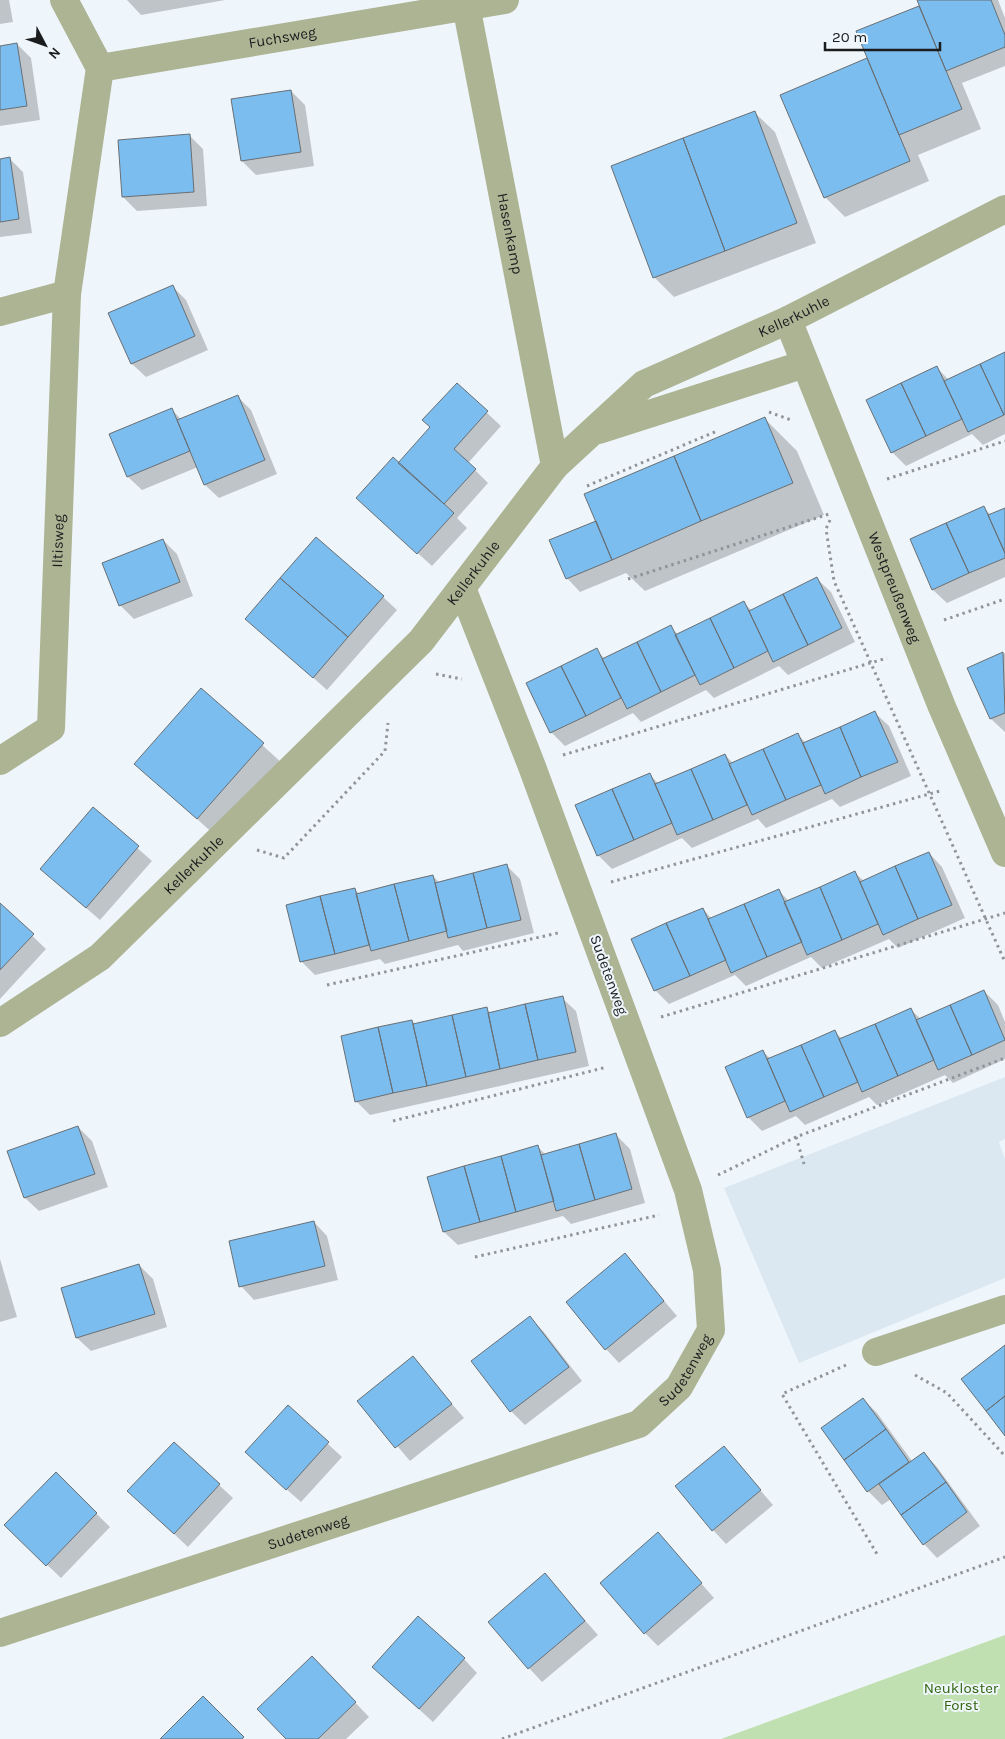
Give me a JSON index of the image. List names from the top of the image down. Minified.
{"streets":{"street":["Fuchsweg","Hasenkamp","Kellerkuhle","Iltisweg","Westpreußenweg","Sudetenweg"]},"crossings":[["Fuchsweg","Hasenkamp"],["Hasenkamp","Kellerkuhle"],["Kellerkuhle","Westpreußenweg"],["Kellerkuhle","Sudetenweg"]],"parks":["Neukloster Forst"],"scale_bar":"20 m","north":"bottom right"}
